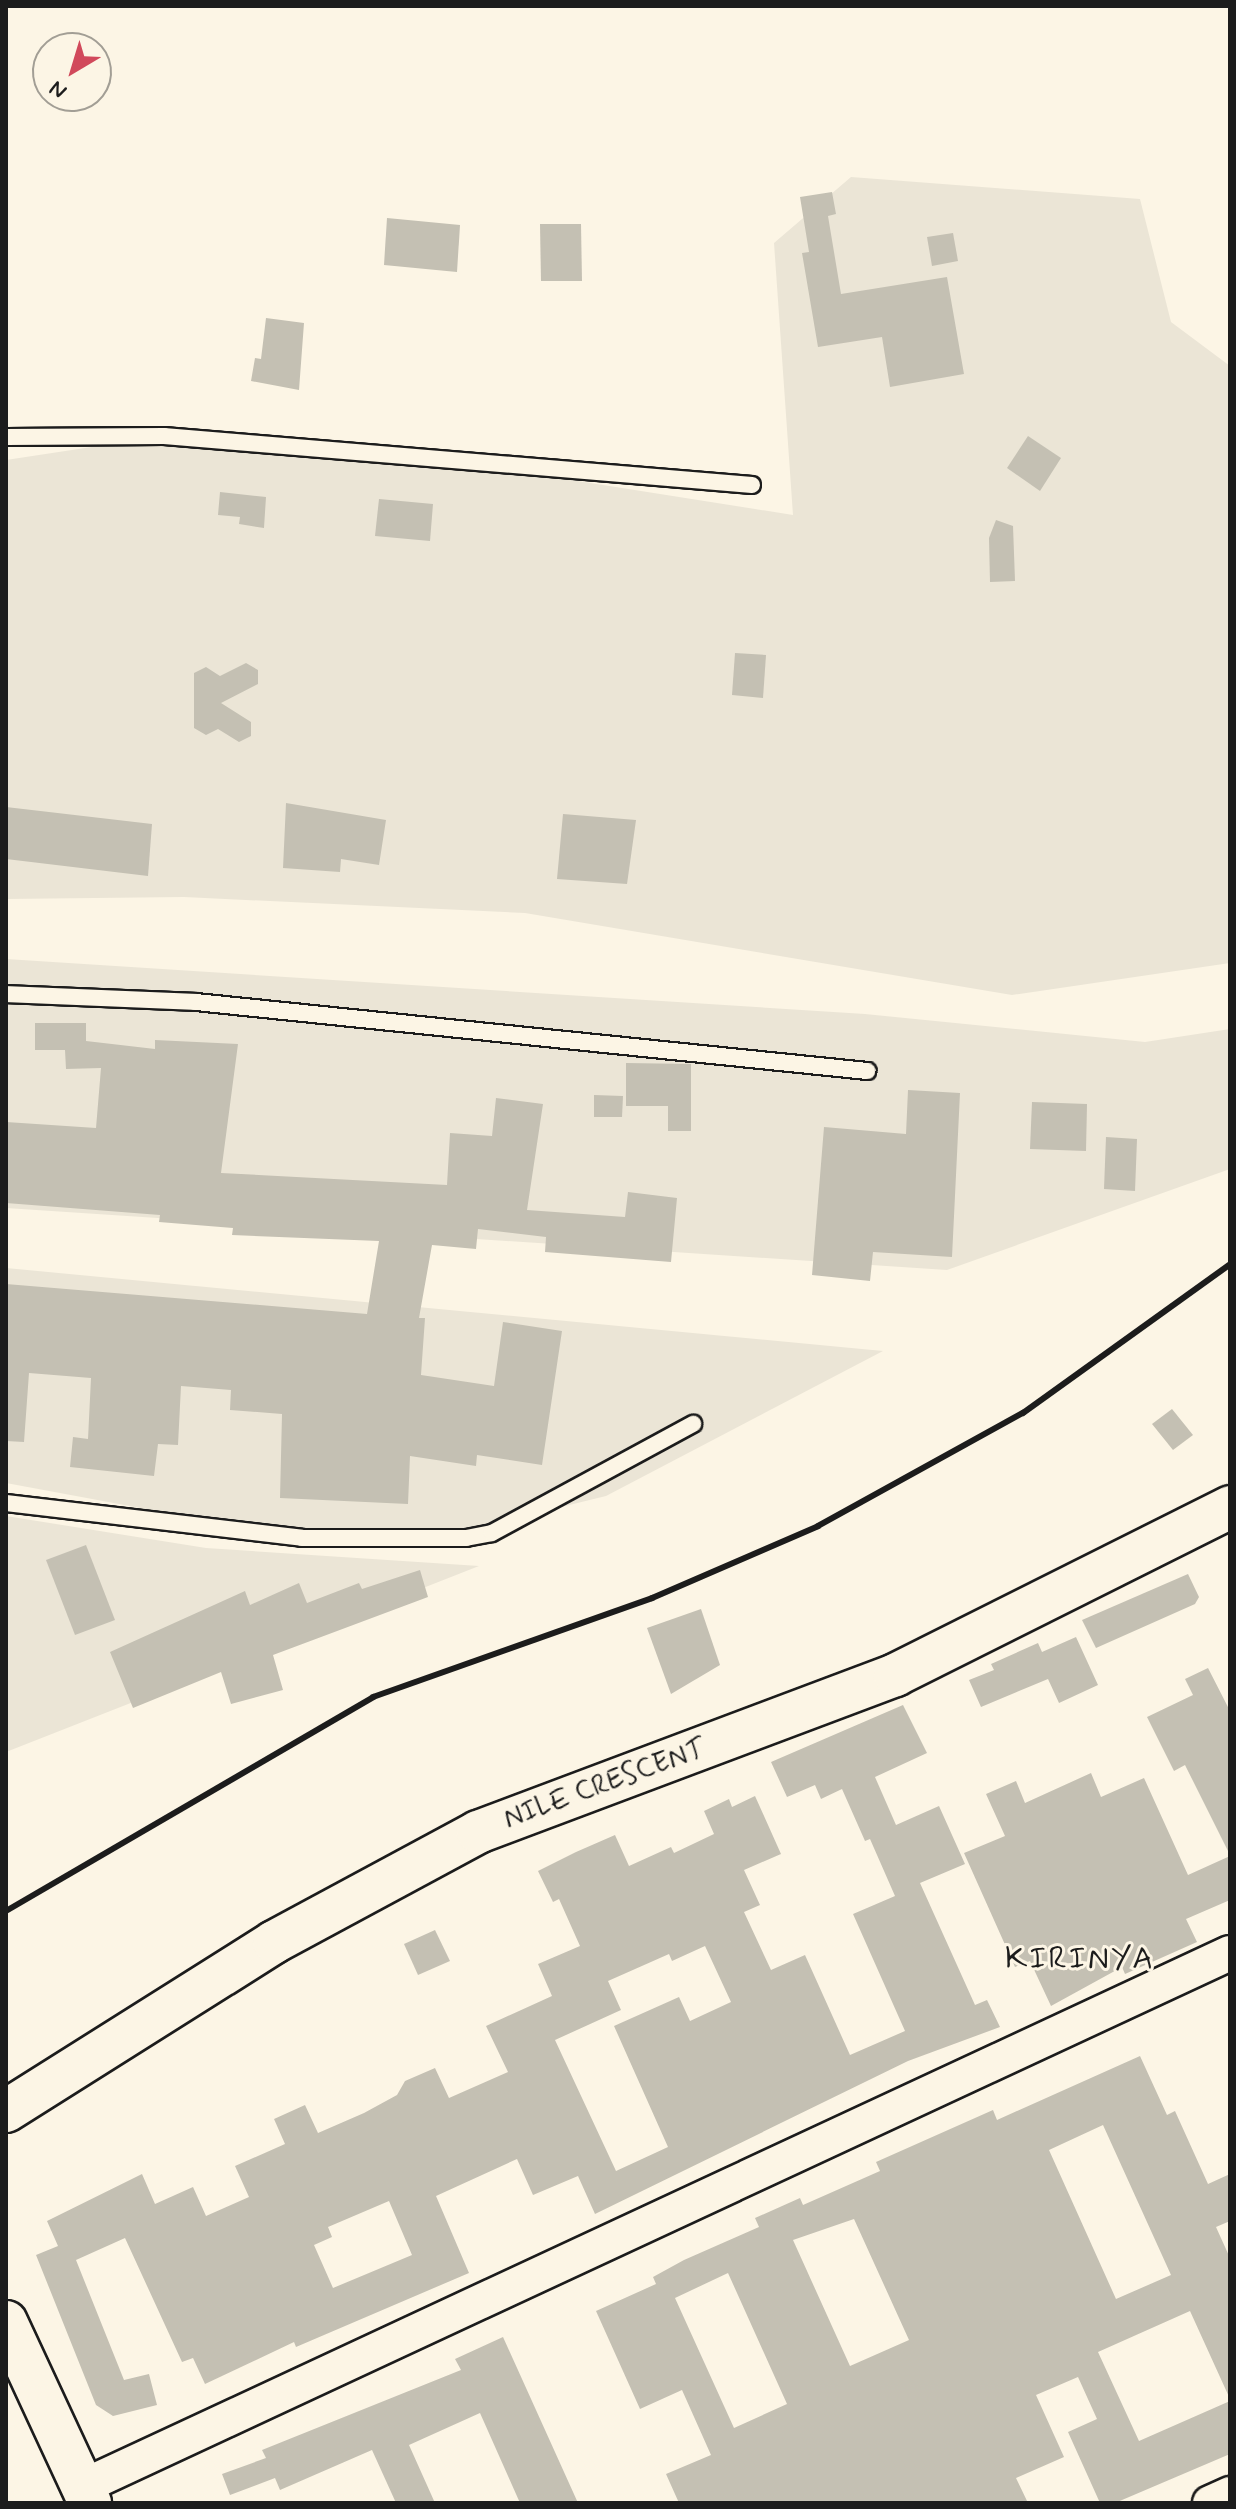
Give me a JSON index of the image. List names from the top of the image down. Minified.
{"streets":{"street":["NILE CRESCENT"]},"districts":["KIRINYA"],"north":"bottom left"}
